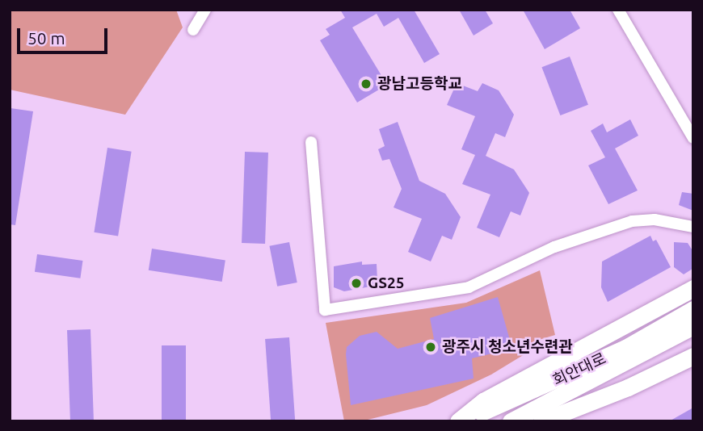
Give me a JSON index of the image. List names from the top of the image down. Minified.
{"streets":{"highway":["회안대로"]},"places":["광남고등학교","GS25","광주시 청소년수련관"],"scale_bar":"50 m"}
